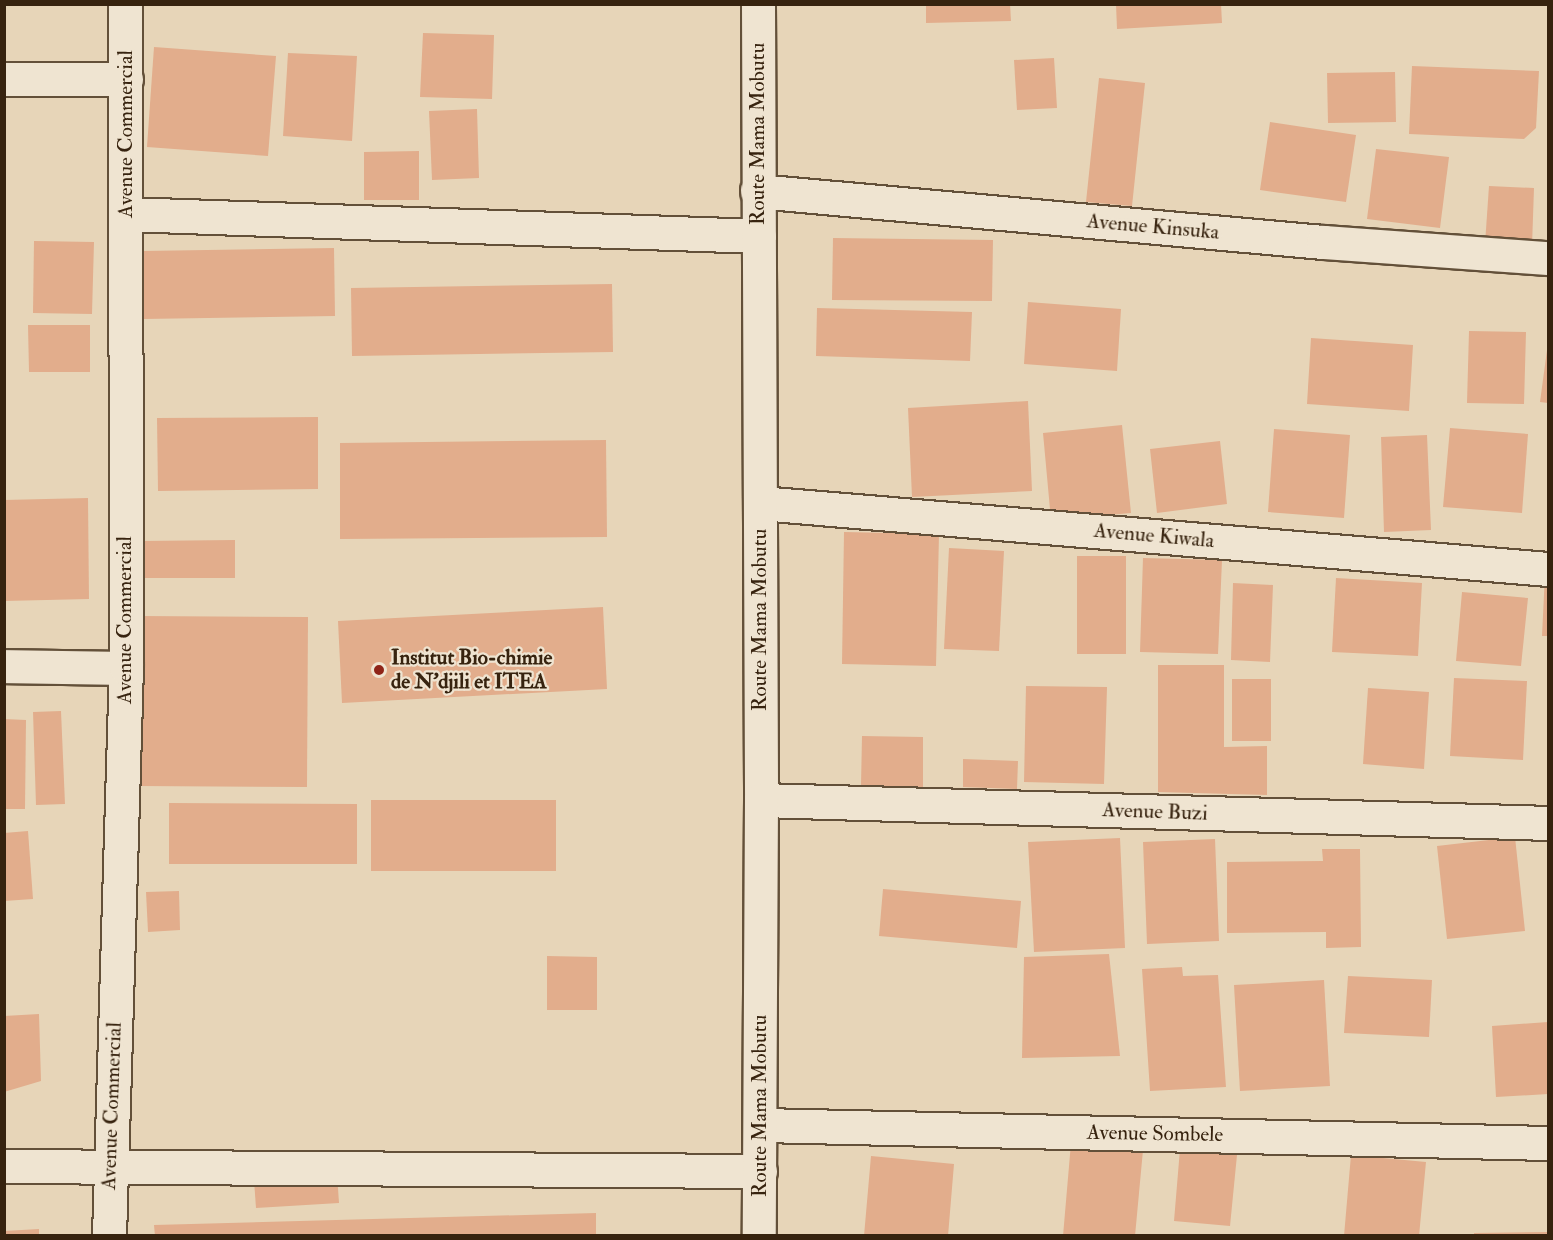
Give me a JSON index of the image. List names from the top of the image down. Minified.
{"streets":{"street":["Avenue Commercial","Route Mama Mobutu","Avenue Kinsuka","Avenue Kiwala","Avenue Buzi","Avenue Sombele"]},"crossings":[["Route Mama Mobutu","Avenue Kinsuka"],["Route Mama Mobutu","Avenue Kiwala"],["Route Mama Mobutu","Avenue Buzi"],["Route Mama Mobutu","Avenue Sombele"]],"places":["Institut Bio-chimie de N'djili et ITEA"]}
